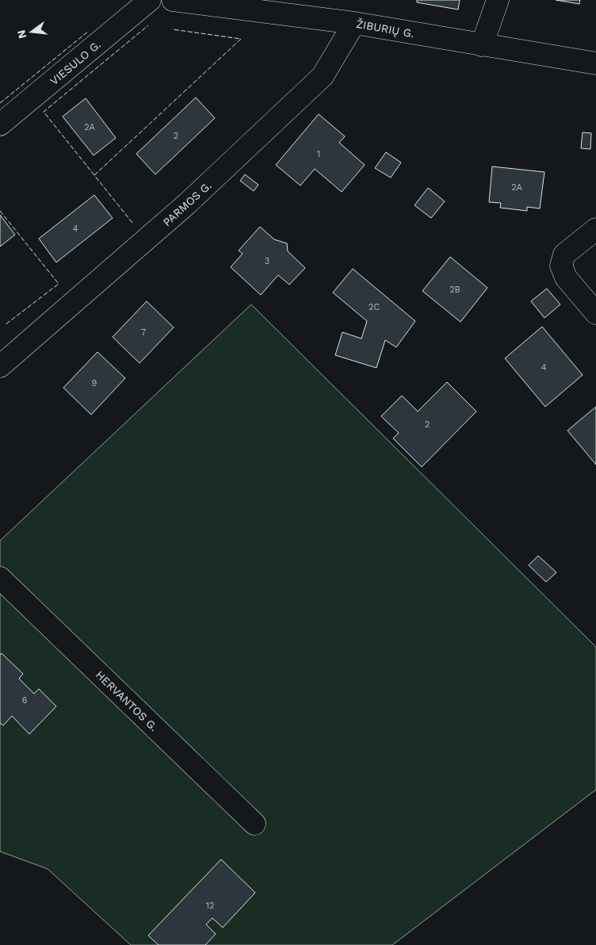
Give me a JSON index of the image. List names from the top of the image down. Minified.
{"streets":{"street":["ŽIBURIŲ G.","VIESULO G.","PARMOS G.","HERVANTOS G."]},"crossings":[["ŽIBURIŲ G.","PARMOS G."]],"house_numbers":["2A","2","1","2A","4","3","2B","2C","7","4","9","2","6","12"],"north":"left"}
